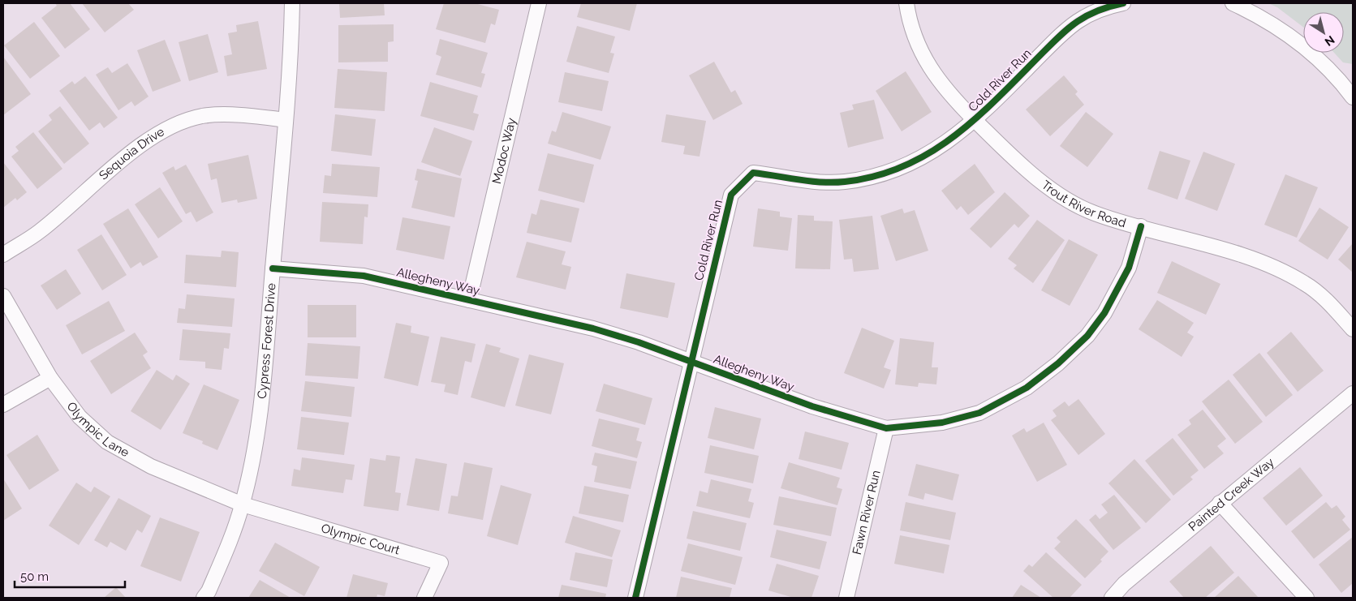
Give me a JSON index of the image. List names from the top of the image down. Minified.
{"streets":{"street":["Cold River Run","Modoc Way","Sequoia Drive","Trout River Road","Allegheny Way","Cypress Forest Drive","Olympic Lane","Painted Creek Way","Fawn River Run","Olympic Court"]},"crossings":[["Cold River Run","Trout River Road"],["Cold River Run","Allegheny Way"],["Modoc Way","Allegheny Way"],["Sequoia Drive","Cypress Forest Drive"],["Trout River Road","Allegheny Way"],["Allegheny Way","Cypress Forest Drive"],["Allegheny Way","Fawn River Run"],["Cypress Forest Drive","Olympic Lane"],["Cypress Forest Drive","Olympic Court"],["Olympic Lane","Olympic Court"]],"scale_bar":"50 m","north":"bottom right"}
